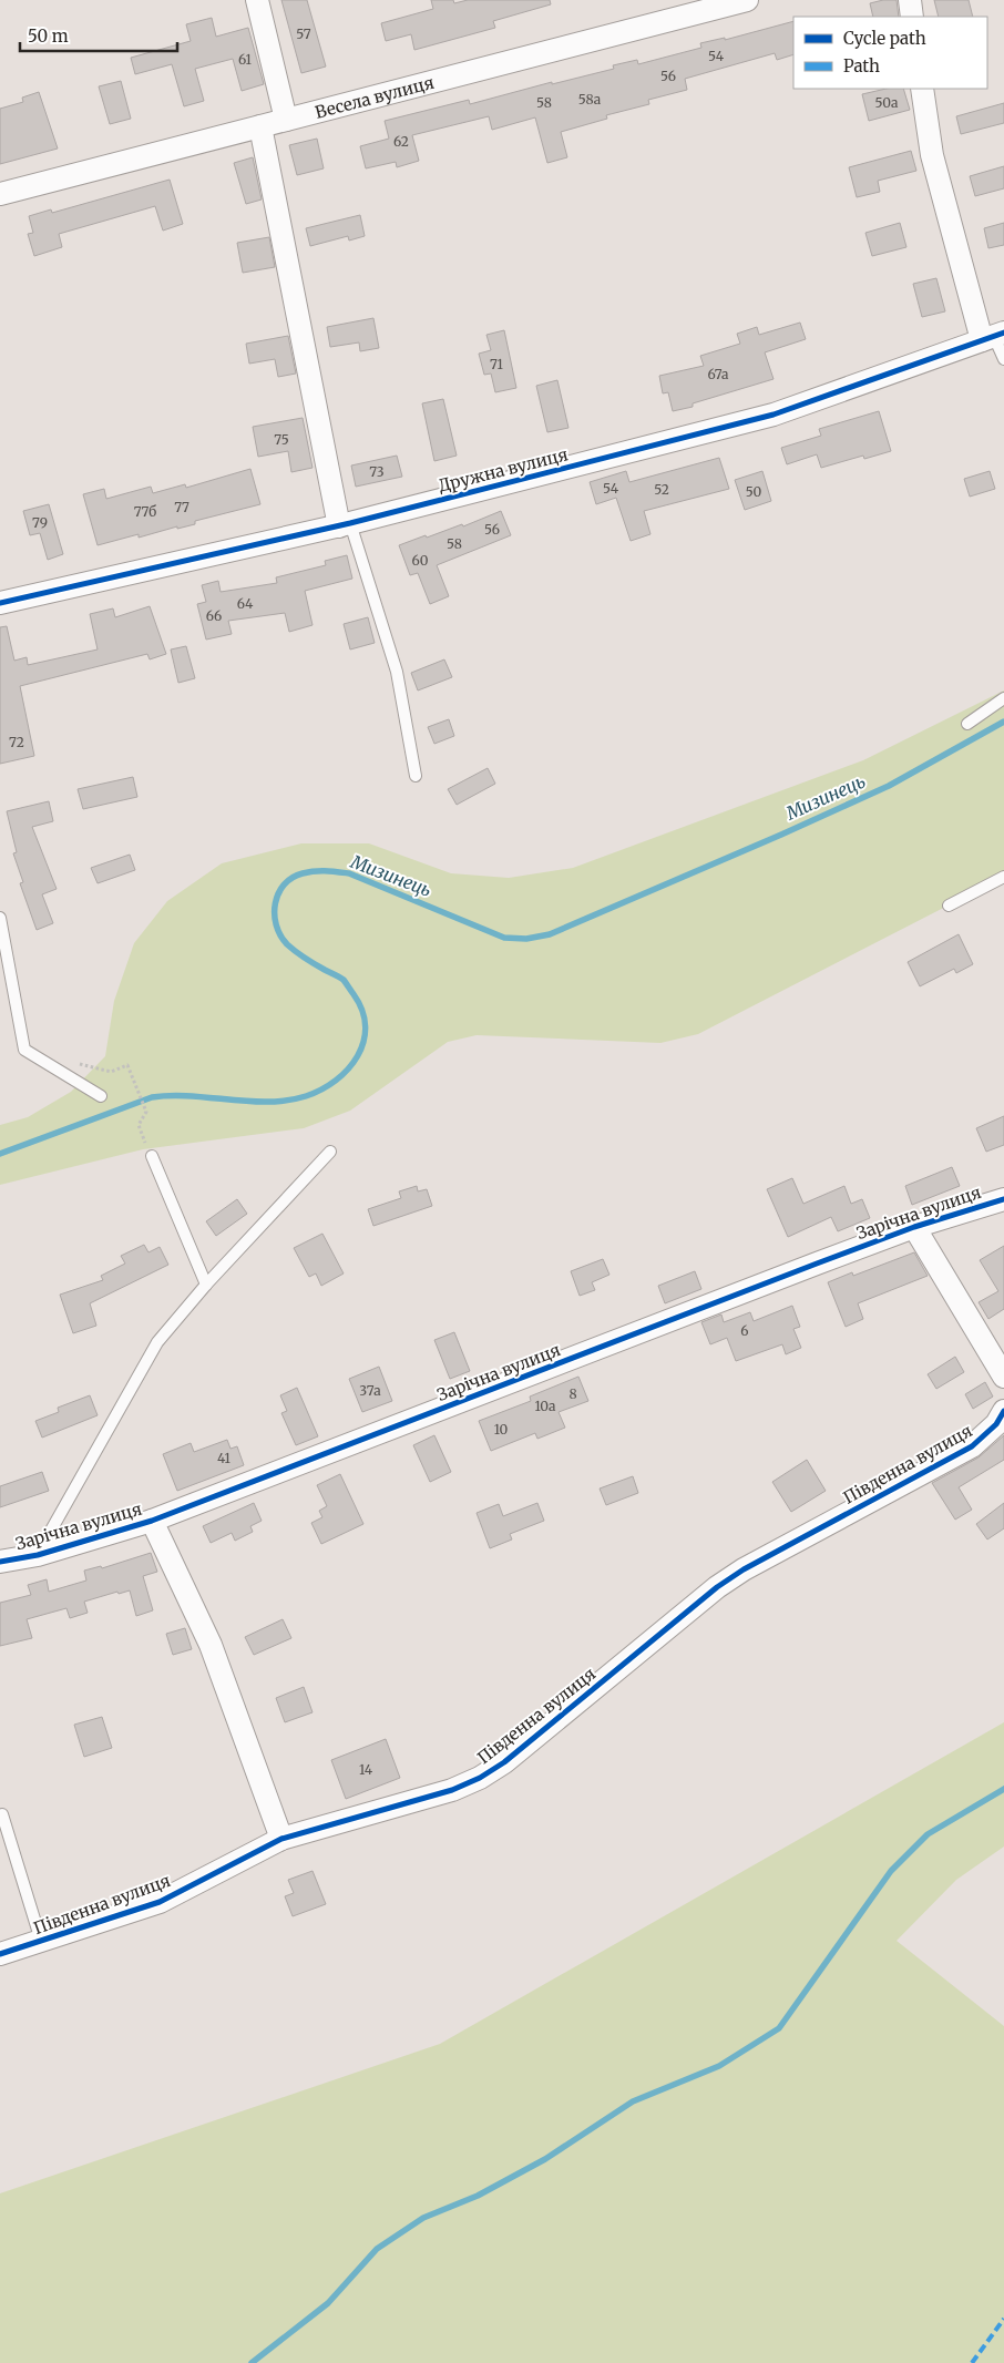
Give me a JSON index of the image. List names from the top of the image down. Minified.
{"streets":{"street":["Весела вулиця","Дружна вулиця","Зарічна вулиця","Південна вулиця"]},"water":["Мизинець"],"house_numbers":["57","54","61","56","58а","58","50а","62","71","67а","75","73","54","52","50","77","77б","79","56","58","60","64","66","72","6","37а","8","10а","10","41","14"],"legend":["Cycle path","Path"],"scale_bar":"50 m"}
